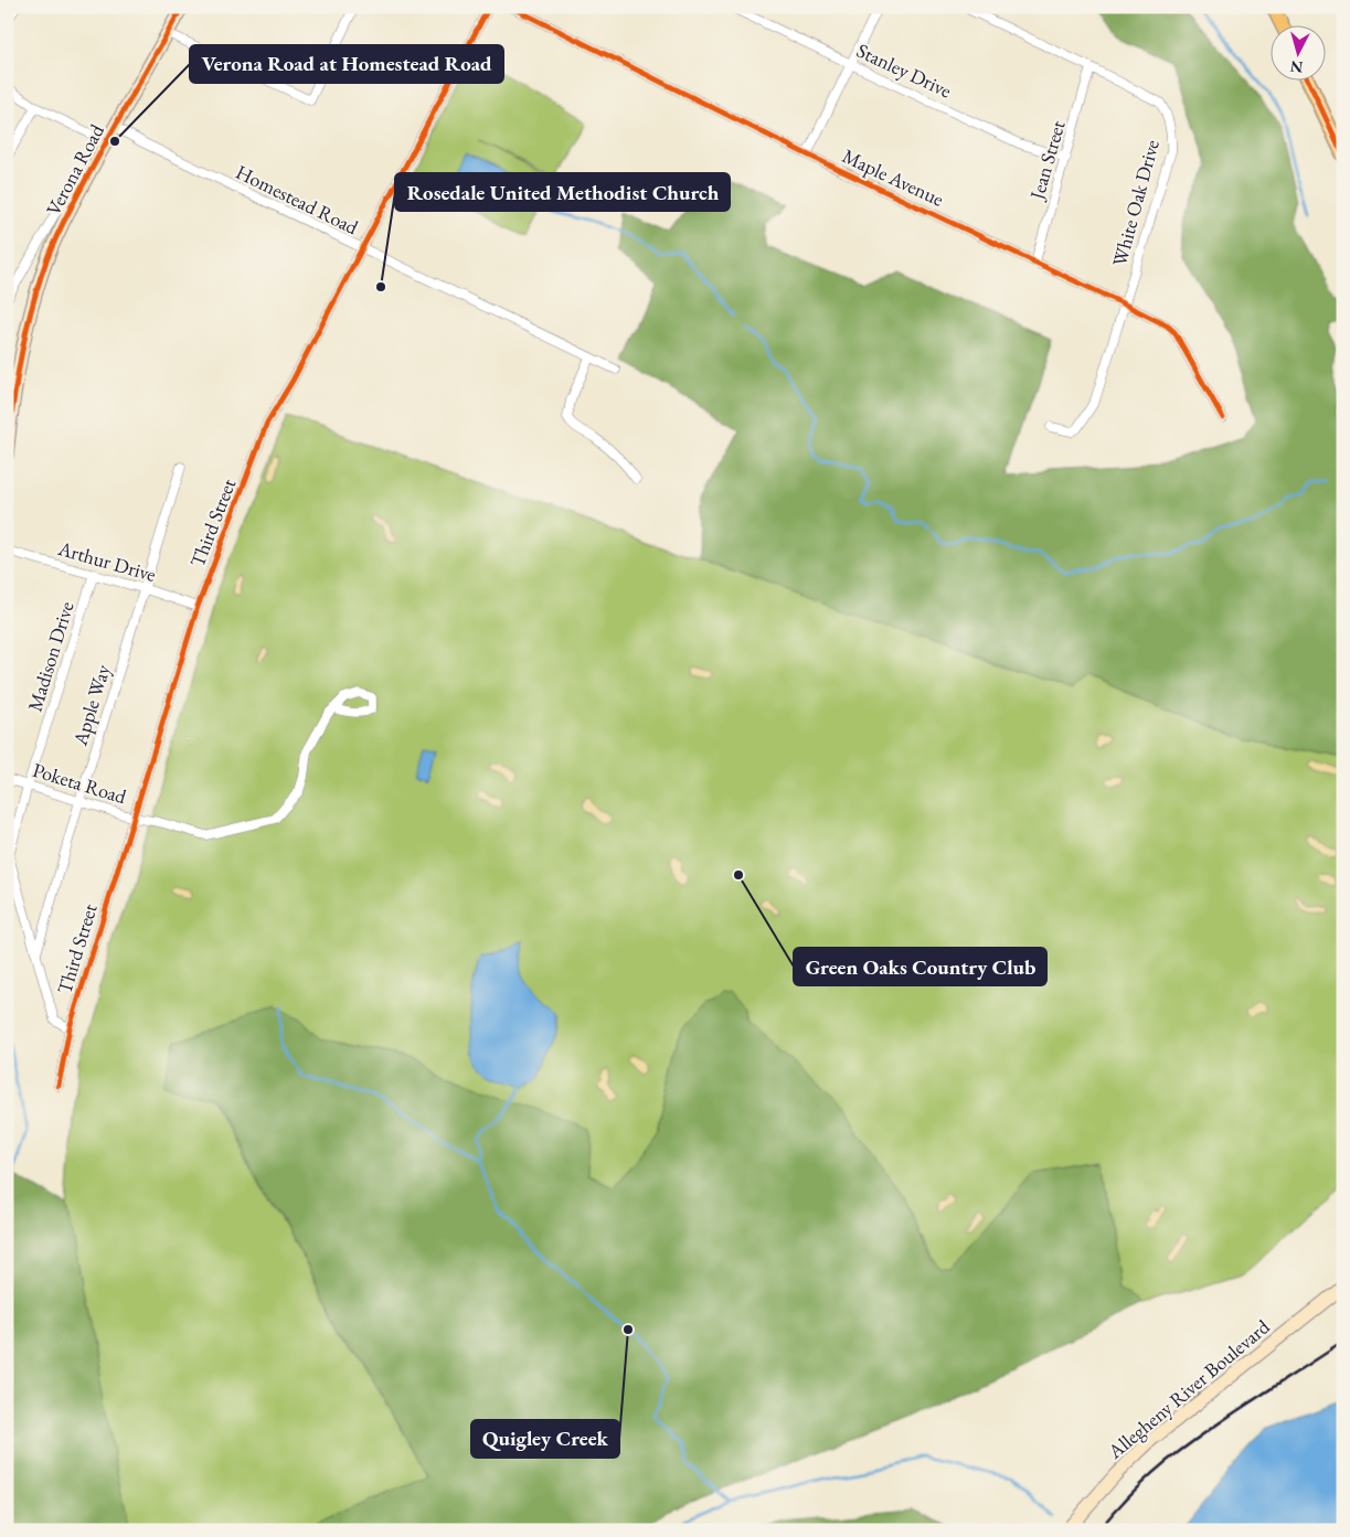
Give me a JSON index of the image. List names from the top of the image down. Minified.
{"streets":{"street":["Stanley Drive","Jean Street","Verona Road","Maple Avenue","Homestead Road","White Oak Drive","Third Street","Arthur Drive","Madison Drive","Apple Way","Poketa Road","Allegheny River Boulevard"]},"crossings":[["Stanley Drive","Jean Street"],["Jean Street","Maple Avenue"],["Jean Street","White Oak Drive"],["Verona Road","Homestead Road"],["Maple Avenue","White Oak Drive"],["Homestead Road","Third Street"],["Third Street","Arthur Drive"],["Third Street","Madison Drive"],["Third Street","Poketa Road"],["Arthur Drive","Madison Drive"],["Arthur Drive","Apple Way"],["Madison Drive","Apple Way"],["Madison Drive","Poketa Road"],["Apple Way","Poketa Road"]],"places":["Verona Road at Homestead Road","Rosedale United Methodist Church","Green Oaks Country Club","Quigley Creek"],"north":"bottom"}
